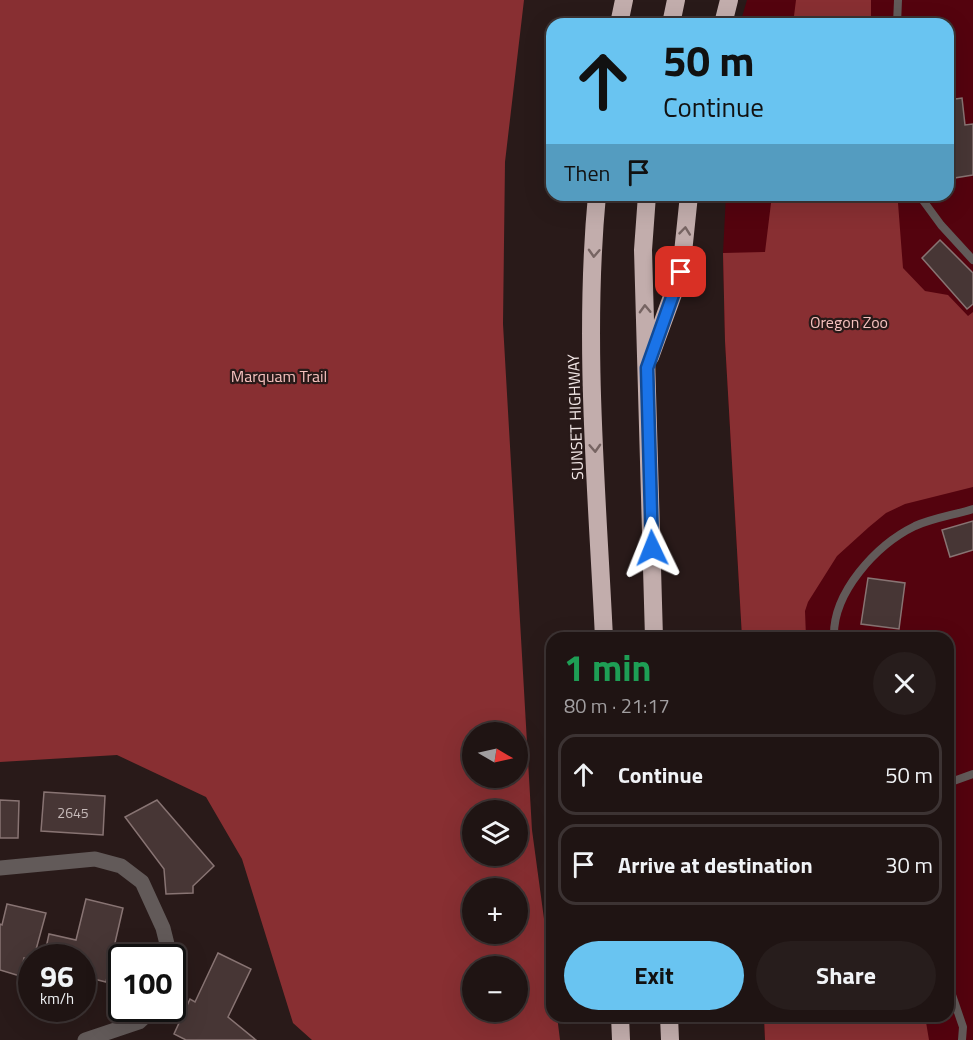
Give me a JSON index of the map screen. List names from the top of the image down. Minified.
{"streets":{"highway":["SUNSET HIGHWAY"]},"parks":["Oregon Zoo","Marquam Trail"],"house_numbers":["2645"],"north":"right","page":{"turn":["50 m","Continue"],"then":"Then","heading":["1 min","80 m · 21:17"],"map_buttons":["+","−"],"list":[{"name":"Continue","value":"50 m"},{"name":"Arrive at destination","value":"30 m"}],"buttons":["Exit","Share"],"speed":"96 km/h","limit":"100"}}
